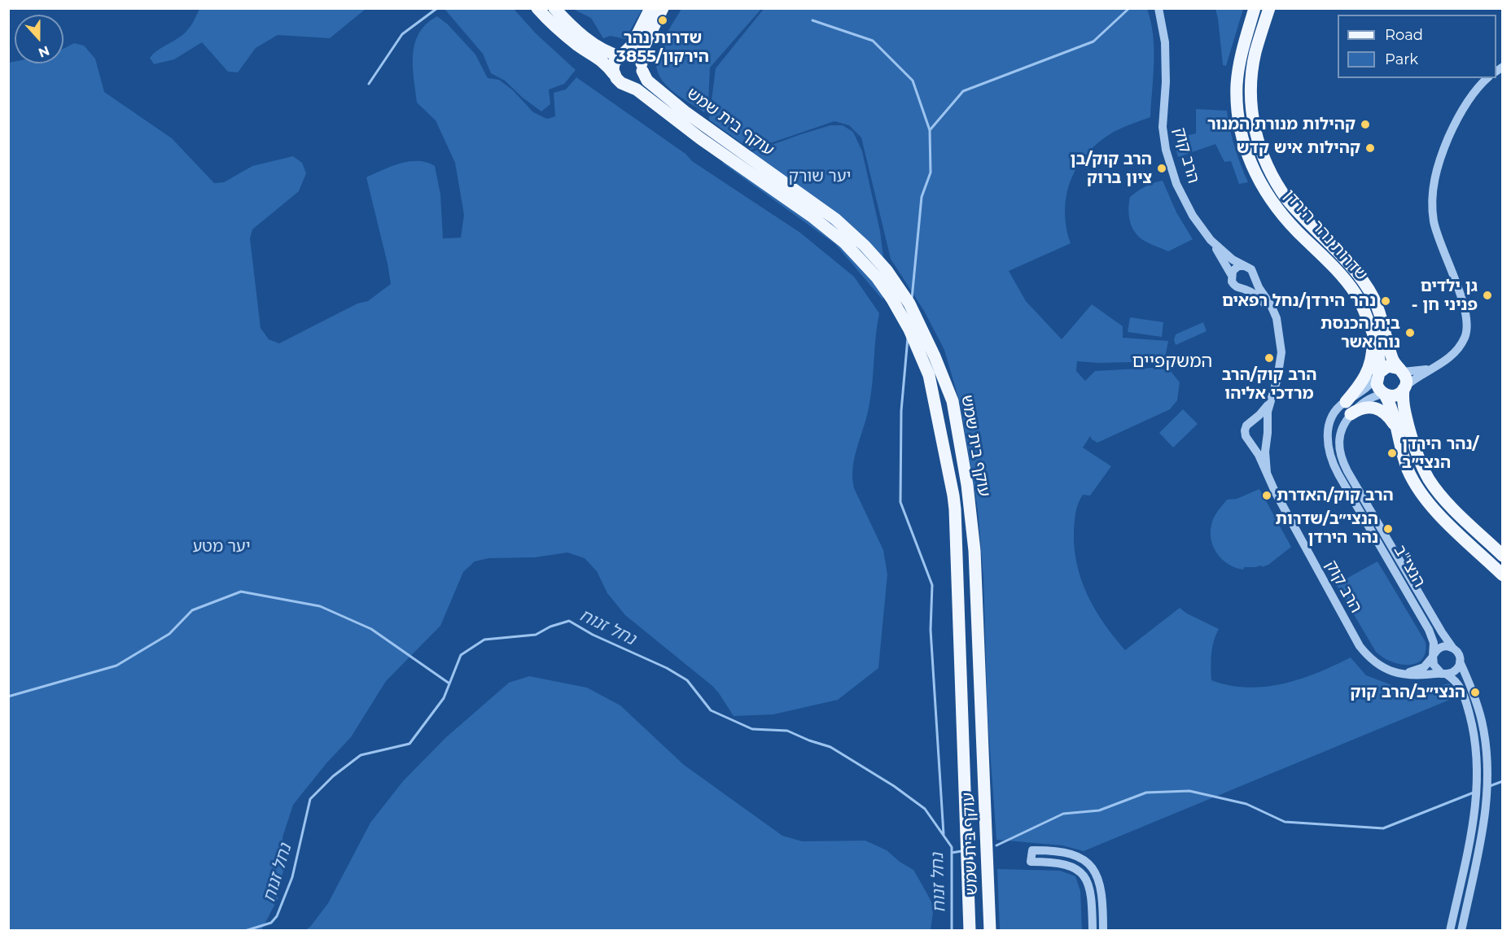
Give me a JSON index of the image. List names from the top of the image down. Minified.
{"streets":{"main road":["עוקף בית שמש","שדרות נהר הירדן"],"street":["הרב קוק","הנצי\"ב"]},"crossings":[["הרב קוק","הנצי\"ב"],["שדרות נהר הירדן","הנצי\"ב"]],"districts":["המשקפיים"],"water":["נחל זנוח"],"parks":["יער שורק","יער מטע"],"places":["שדרות נהר הירקון/3855","קהילות מנורת המנור","קהילות איש קדש","הרב קוק/בן ציון ברוק","גן ילדים - פניני חן","נהר הירדן/נחל רפאים","בית הכנסת נוה אשר","הרב קוק/הרב מרדכי אליהו","נהר הירדן/ הנצי״ב","הרב קוק/האדרת","הנצי״ב/שדרות נהר הירדן","הנצי״ב/הרב קוק"],"legend":["Road","Park"],"north":"bottom"}
